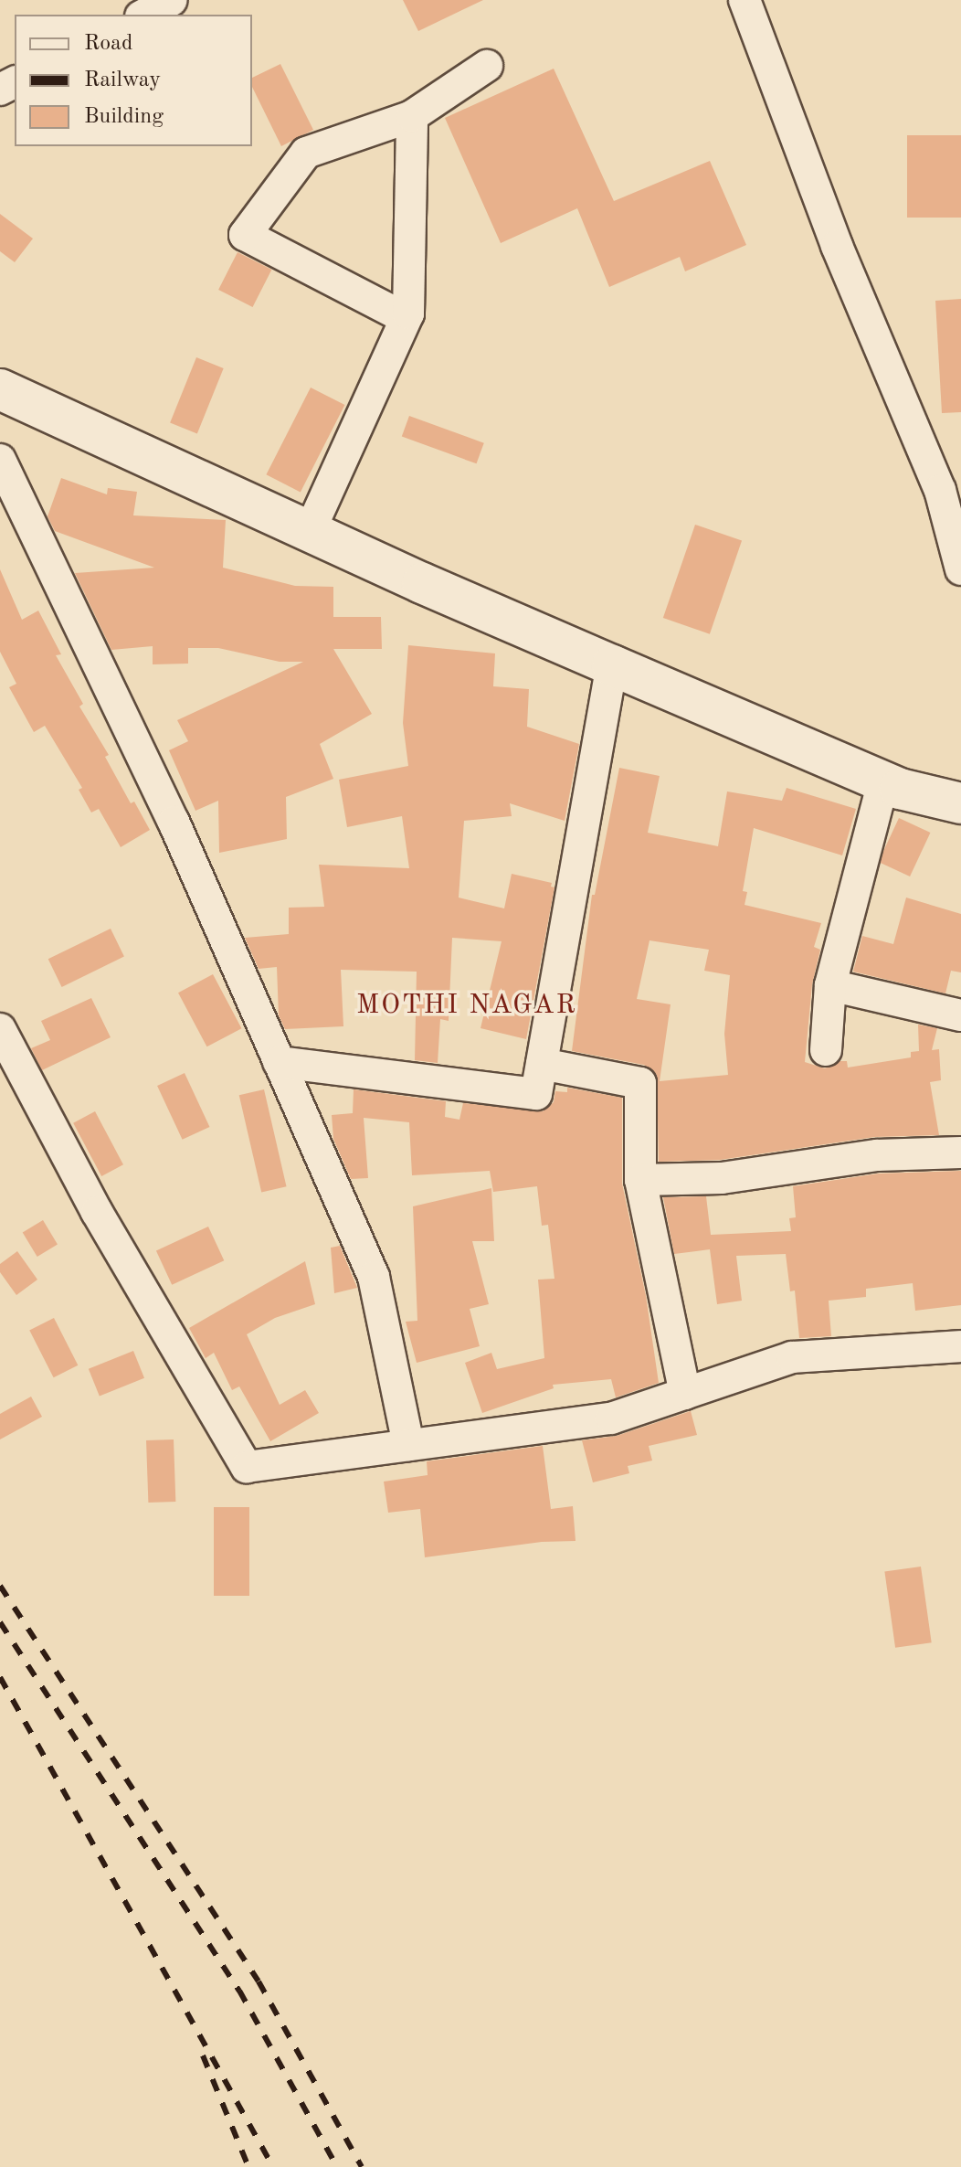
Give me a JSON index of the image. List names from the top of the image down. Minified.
{"districts":["MOTHI NAGAR"],"legend":["Road","Railway","Building"]}
